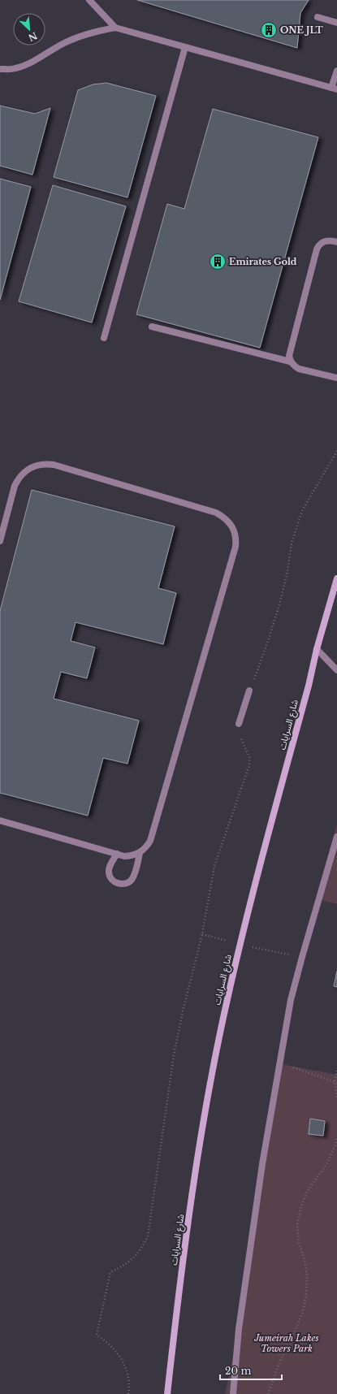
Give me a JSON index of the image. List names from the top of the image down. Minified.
{"streets":{"main road":["شارع السرايات"]},"parks":["Jumeirah Lakes Towers Park"],"places":{"building":["ONE JLT","Emirates Gold"]},"scale_bar":"20 m","north":"bottom right"}
